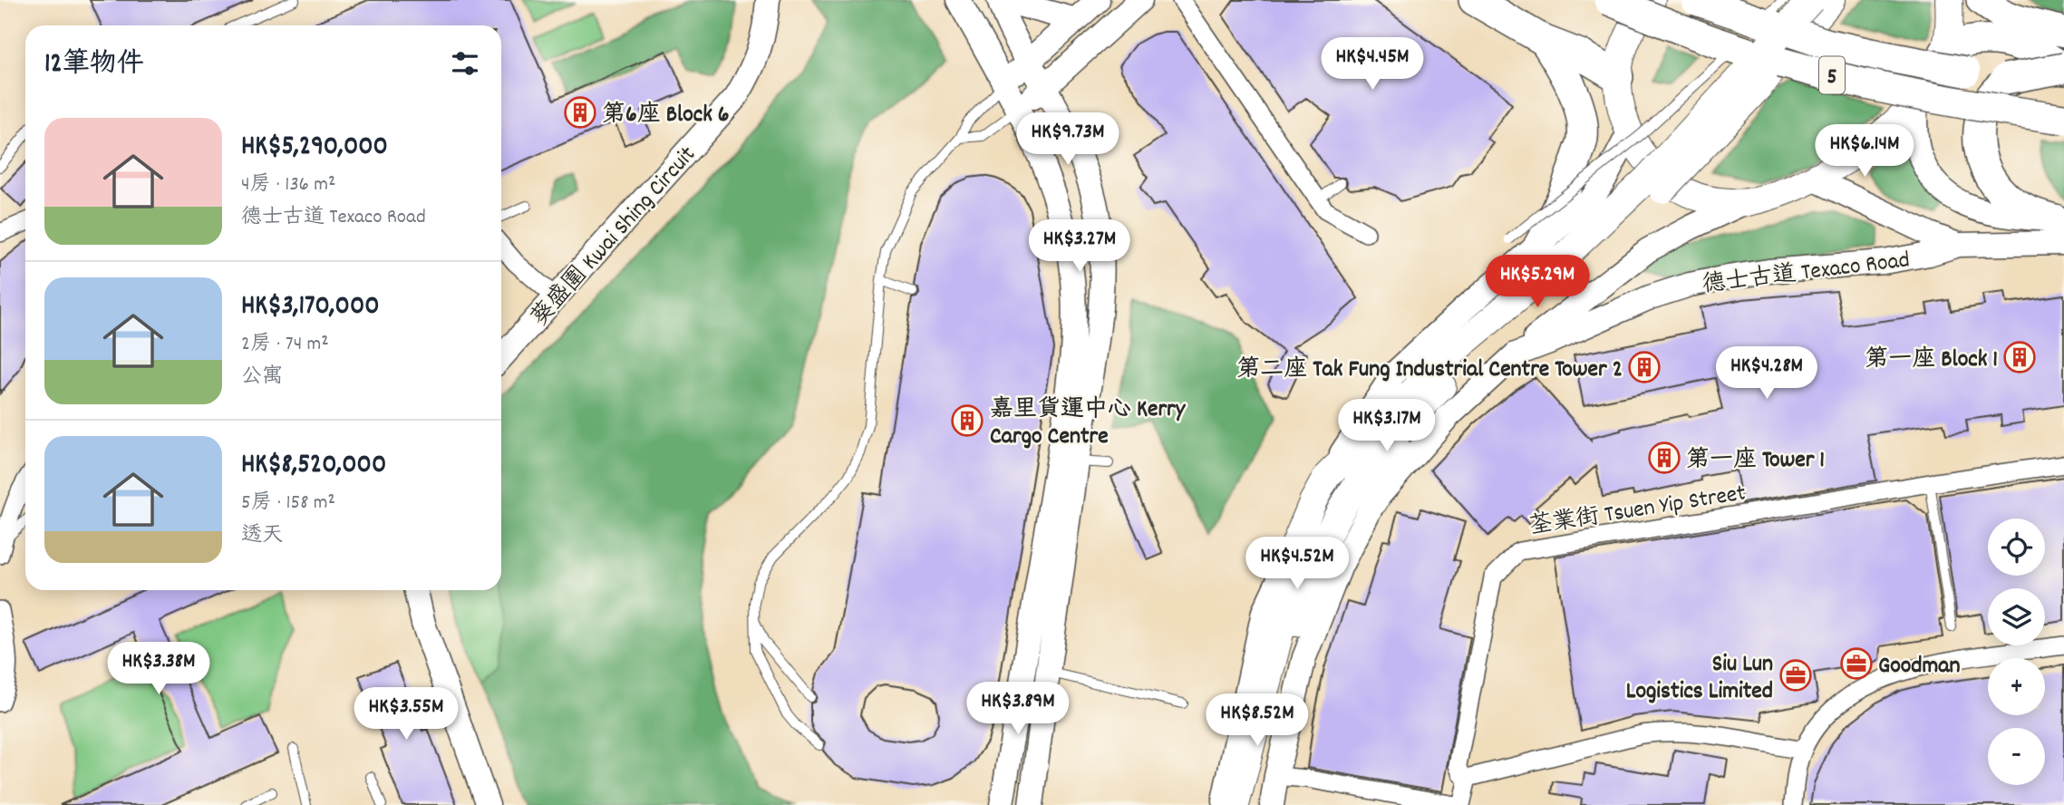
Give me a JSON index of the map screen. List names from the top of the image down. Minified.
{"streets":{"highway":["5"],"main road":["葵盛圍 Kwai Shing Circuit","德士古道 Texaco Road"],"street":["荃業街 Tsuen Yip Street"]},"places":{"building":["第6座 Block 6","第一座 Block 1","第二座 Tak Fung Industrial Centre Tower 2","嘉里貨運中心 Kerry Cargo Centre","第一座 Tower 1"],"office":["Goodman","Siu Lun Logistics Limited"]},"page":{"heading":"12筆物件","price":["HK$4.45M","HK$9.73M","HK$6.14M","HK$3.27M","HK$5.29M","HK$4.28M","HK$3.17M","HK$4.52M","HK$3.38M","HK$3.89M","HK$3.55M","HK$8.52M"],"list":[{"name":"HK$5,290,000","note":"4房 · 136 m² · 德士古道 Texaco Road"},{"name":"HK$3,170,000","note":"2房 · 74 m² · 公寓"},{"name":"HK$8,520,000","note":"5房 · 158 m² · 透天"}],"map_buttons":["+","−"]}}
